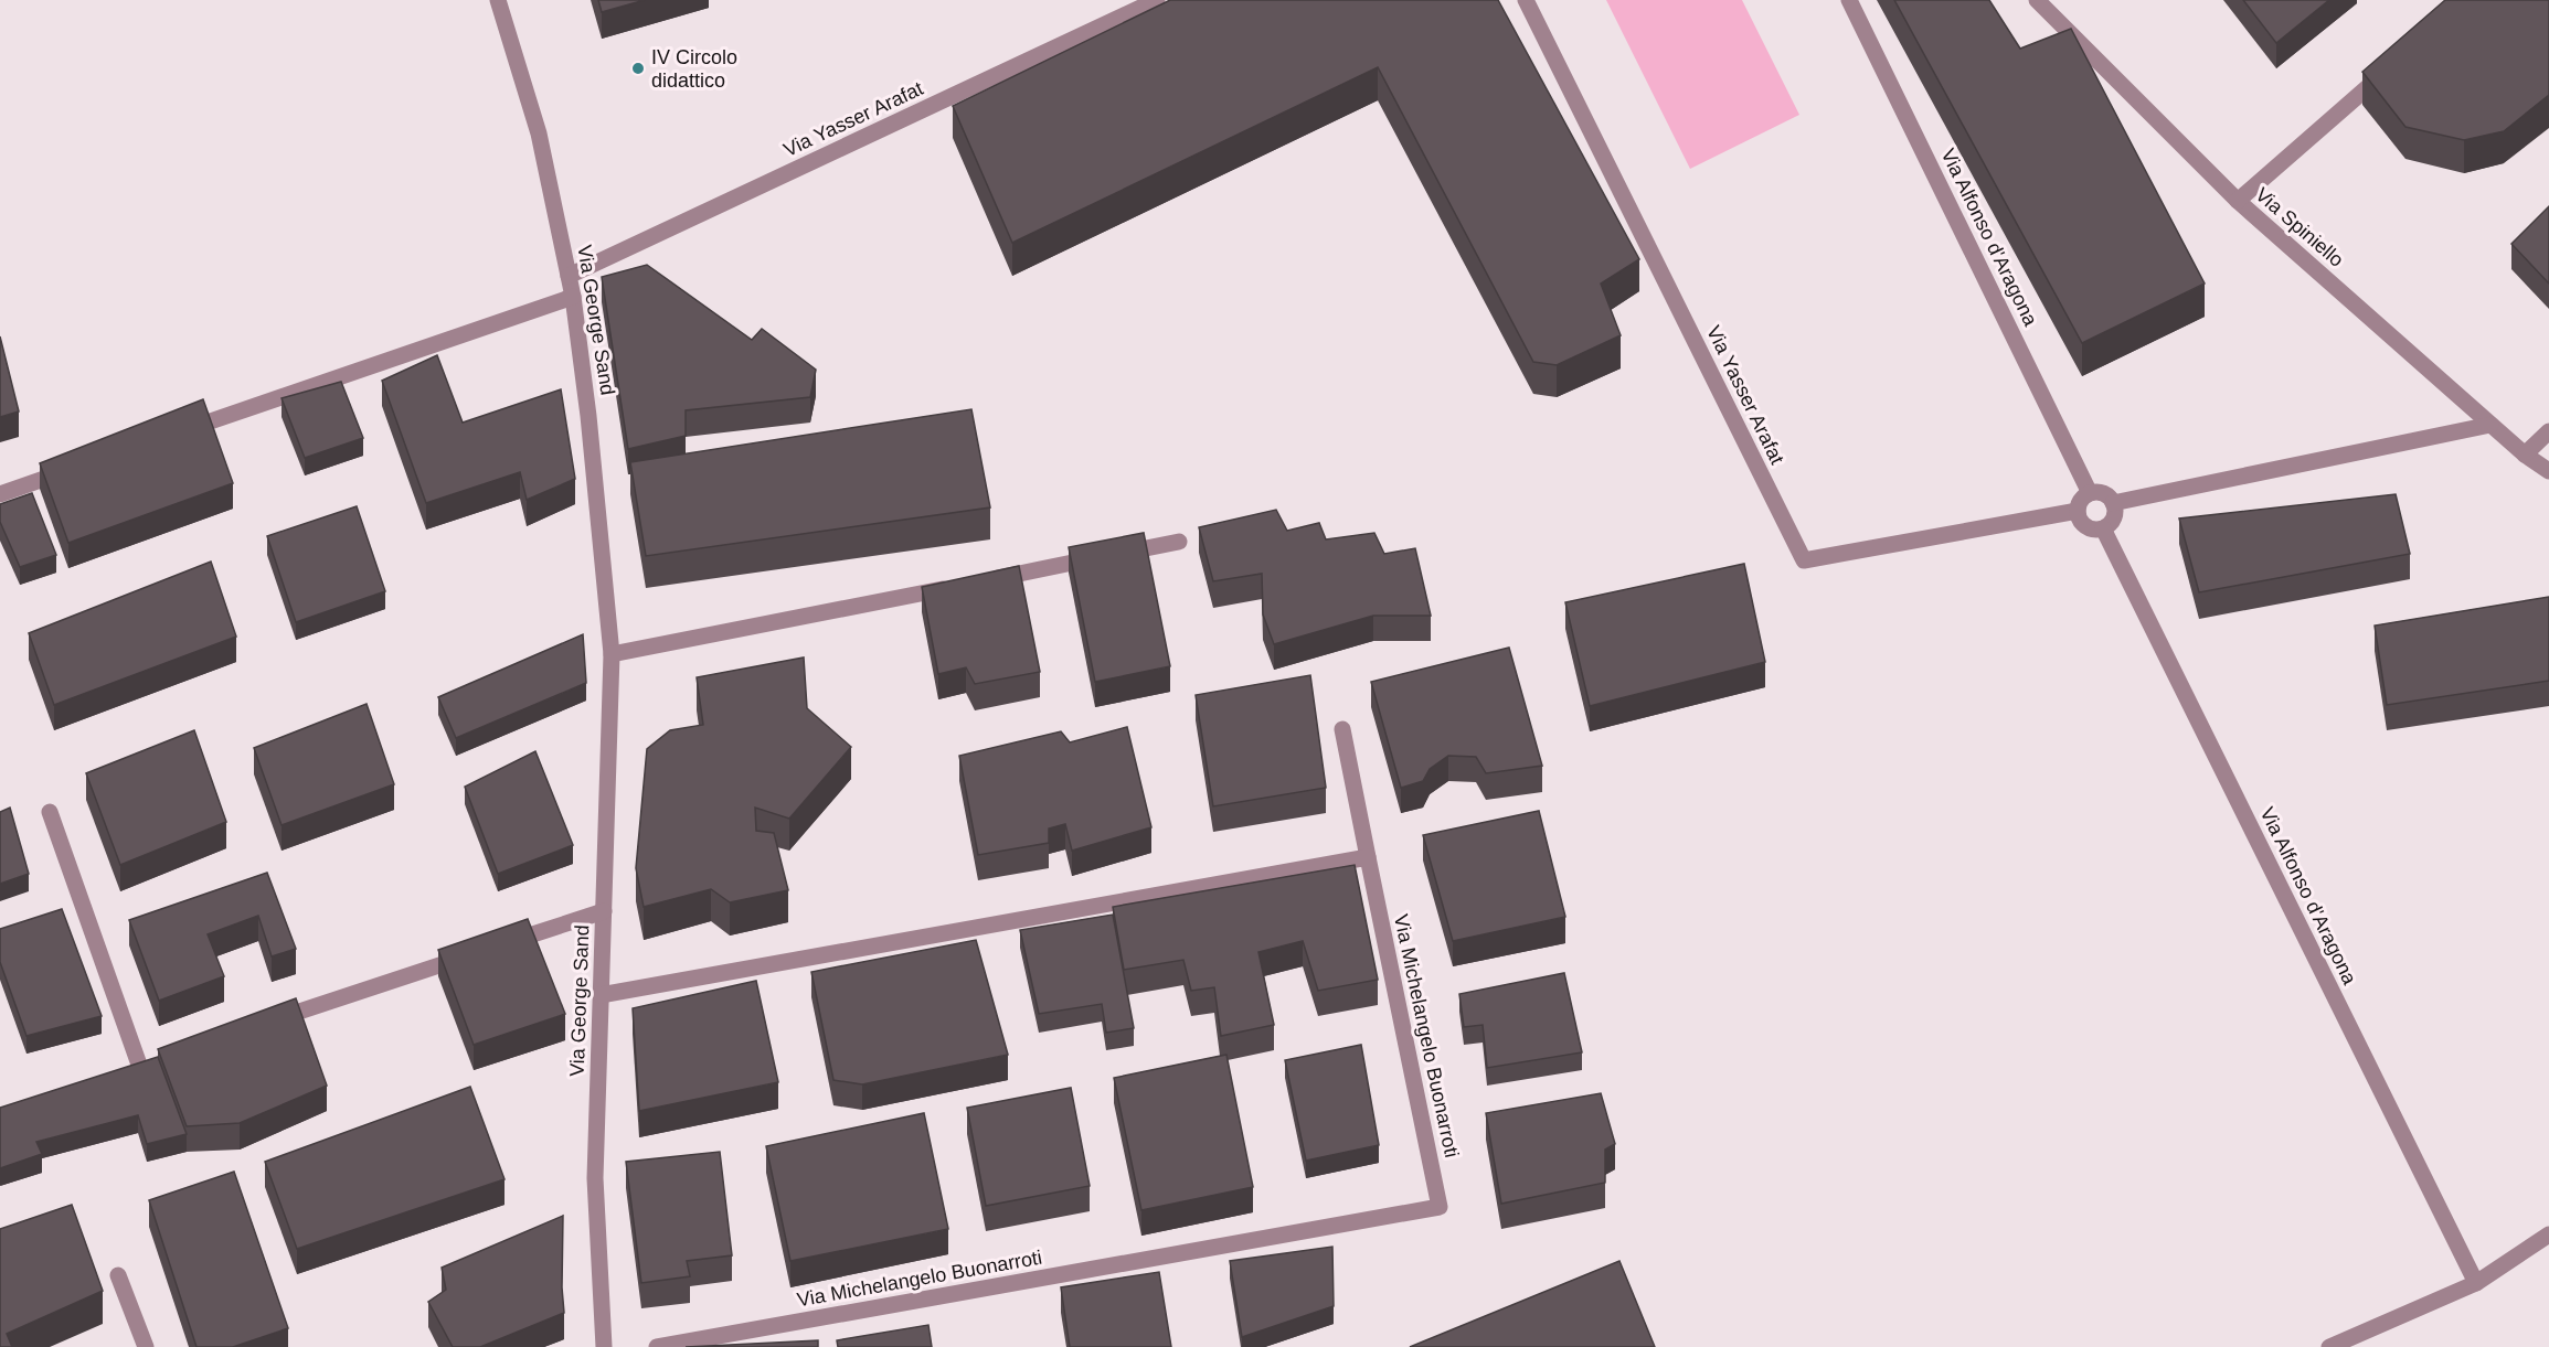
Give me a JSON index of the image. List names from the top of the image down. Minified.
{"streets":{"street":["Via Yasser Arafat","Via Spiniello","Via Alfonso d'Aragona","Via George Sand","Via Michelangelo Buonarroti"]},"crossings":[["Via Yasser Arafat","Via Alfonso d'Aragona"],["Via Yasser Arafat","Via George Sand"]],"places":["IV Circolo didattico"]}
